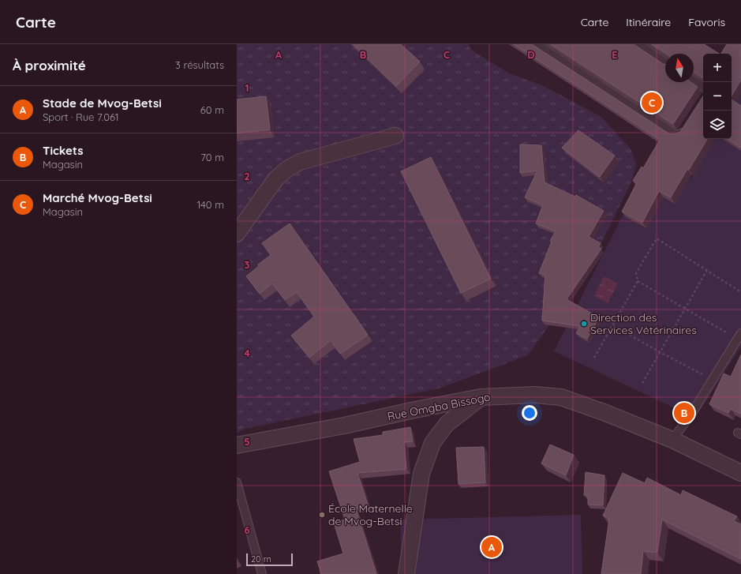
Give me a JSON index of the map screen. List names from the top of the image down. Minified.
{"streets":{"street":["Rue Omgba Bissogo"]},"places":["Direction des Services Vétérinaires","École Maternelle de Mvog-Betsi"],"scale_bar":"20 m","north":"top","page":{"header":"Carte","nav":["Carte","Itinéraire","Favoris"],"heading":["À proximité","3 résultats"],"map_buttons":["+","−"],"list":[{"mark":"A","name":"Stade de Mvog-Betsi","note":"Sport · Rue 7.061","value":"60 m"},{"mark":"B","name":"Tickets","note":"Magasin","value":"70 m"},{"mark":"C","name":"Marché Mvog-Betsi","note":"Magasin","value":"140 m"}],"pins":["C","B","A"],"scale":"20 m"},"grid":{"columns":["A","B","C","D","E"],"rows":["1","2","3","4","5","6"]}}
